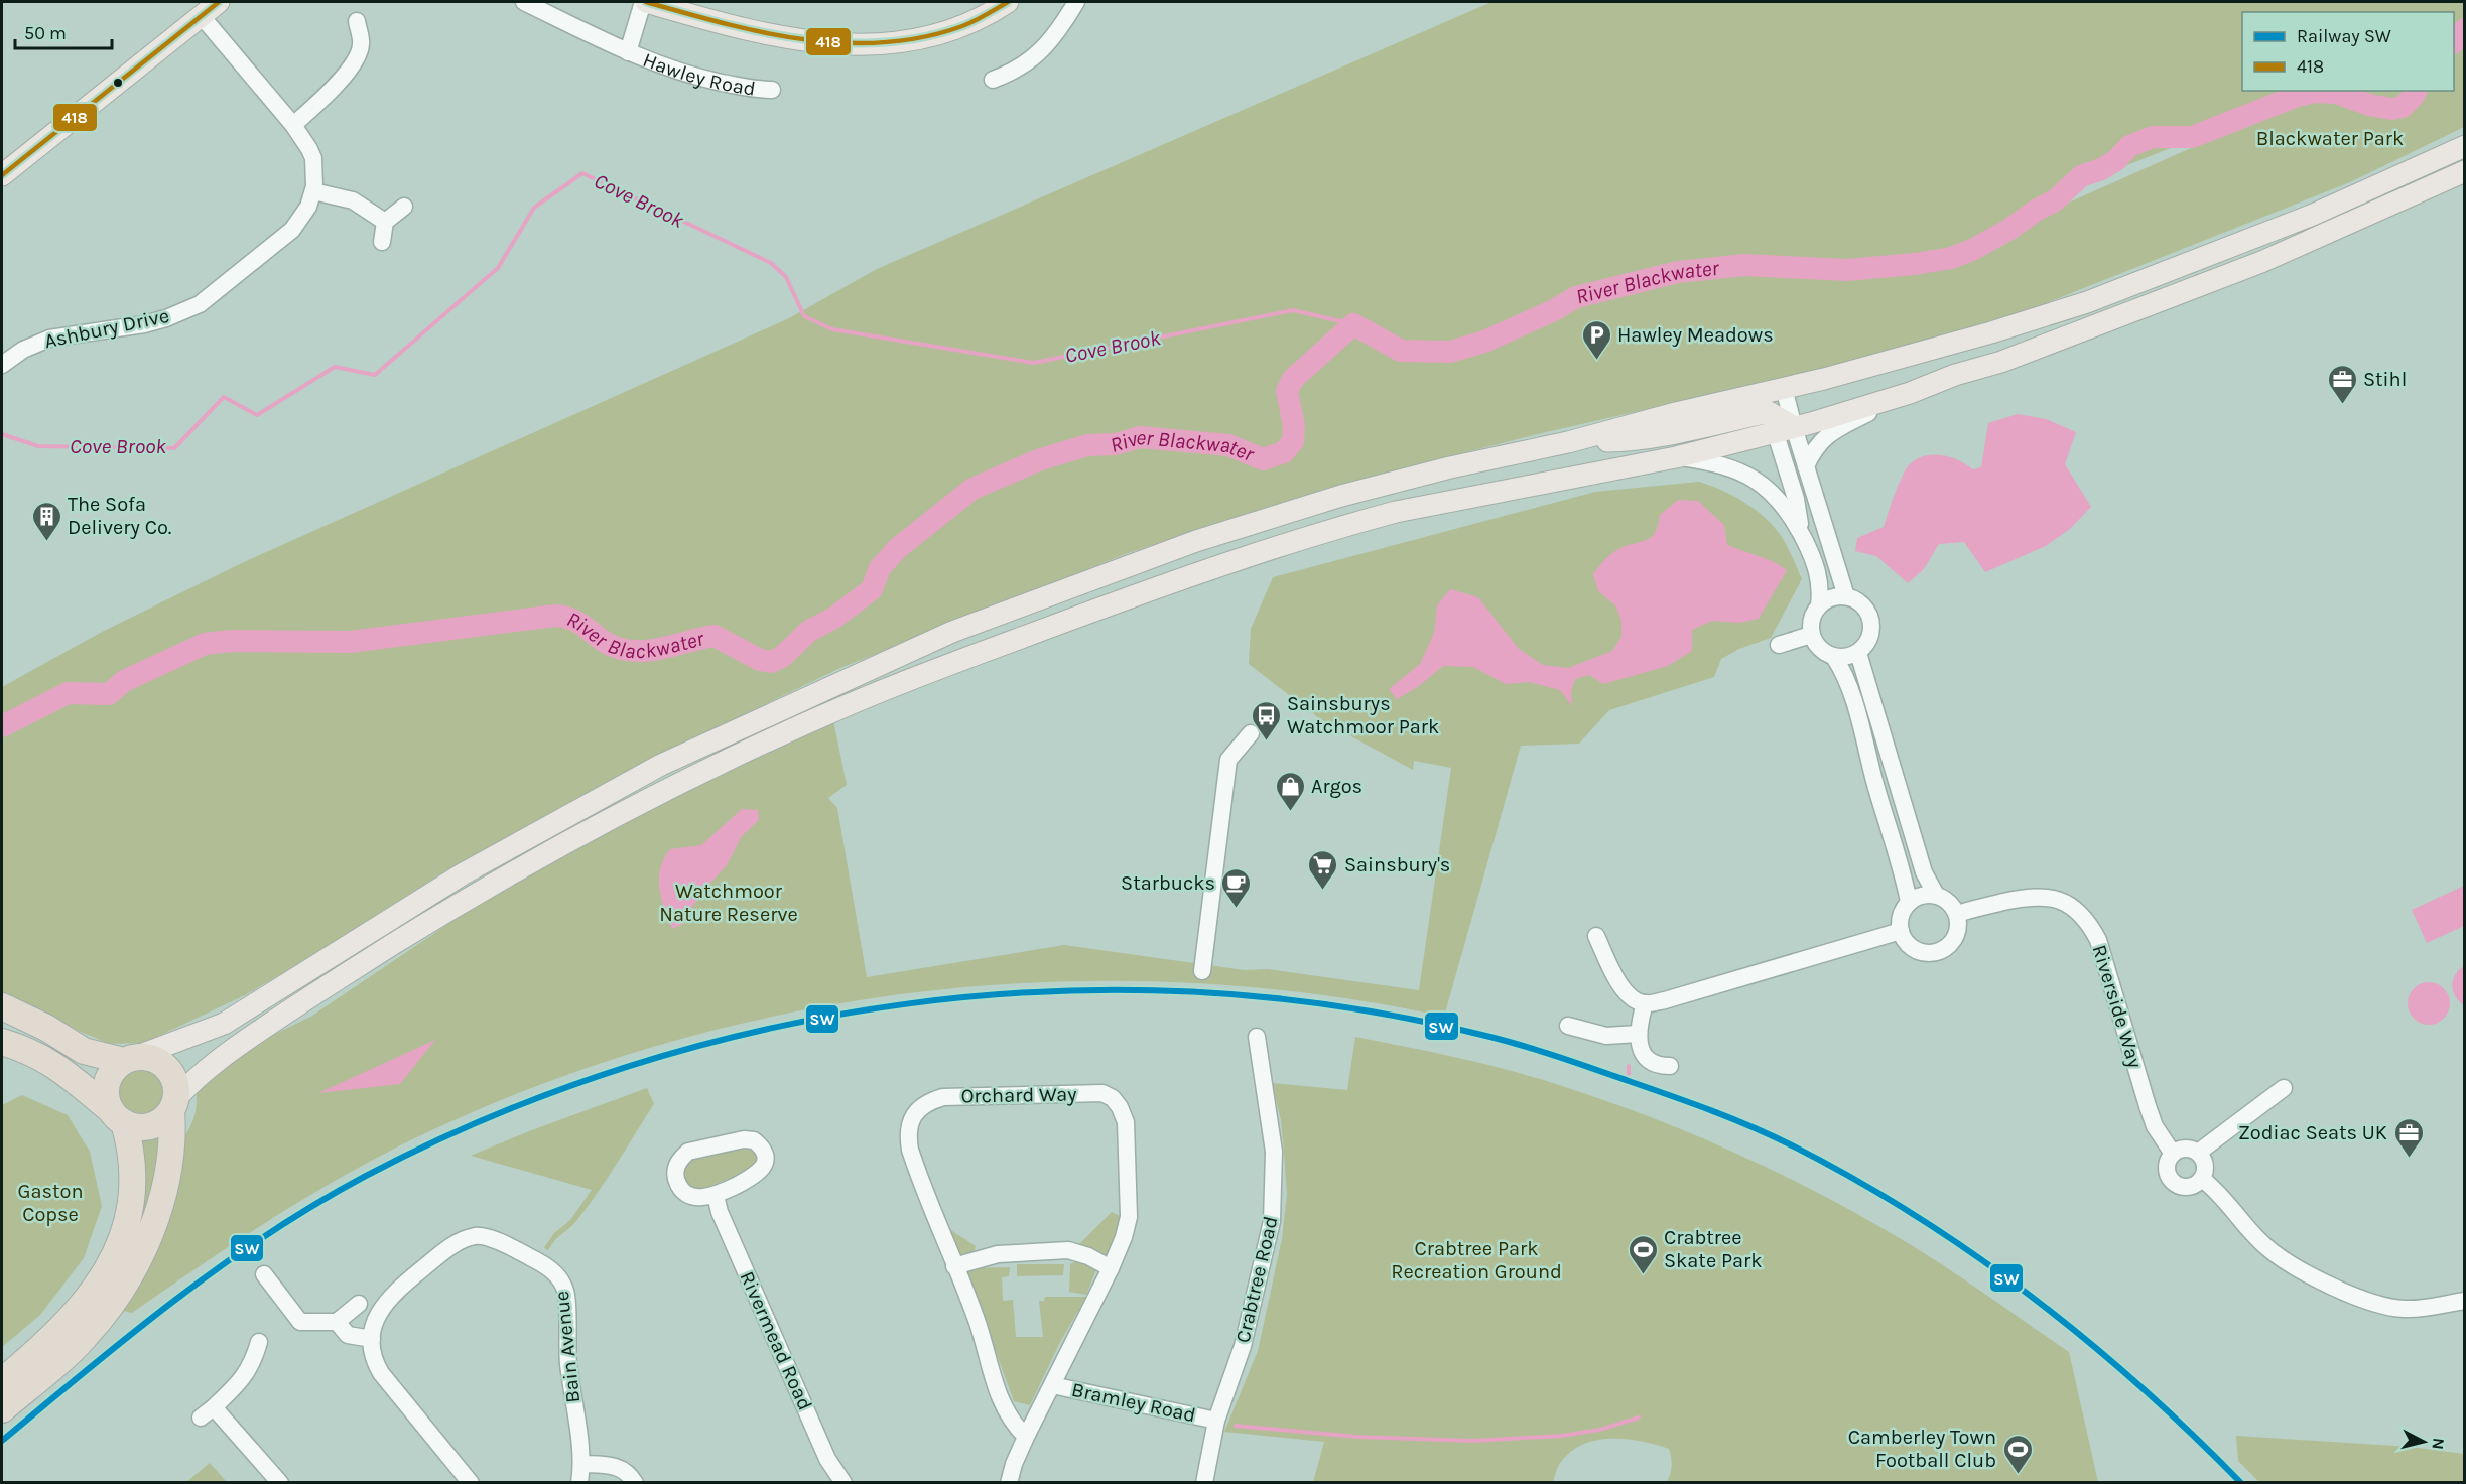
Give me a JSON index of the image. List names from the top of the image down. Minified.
{"streets":{"main road":["Hawley Road"],"street":["Ashbury Drive","Riverside Way","Orchard Way","Crabtree Road","Rivermead Road","Bain Avenue","Bramley Road"]},"crossings":[["Orchard Way","Bramley Road"],["Crabtree Road","Bramley Road"]],"water":["Cove Brook","River Blackwater"],"parks":["Blackwater Park","Watchmoor Nature Reserve","Gaston Copse","Crabtree Park Recreation Ground"],"places":{"parking":["Hawley Meadows"],"office":["Stihl","Zodiac Seats UK"],"building":["The Sofa Delivery Co."],"bus stop":["Sainsburys Watchmoor Park"],"shop":["Argos"],"supermarket":["Sainsbury's"],"cafe":["Starbucks"],"sports":["Crabtree Skate Park","Camberley Town Football Club"]},"lines":["transit line 418","rail line SW"],"legend":["Railway SW","418"],"scale_bar":"50 m","north":"right"}
